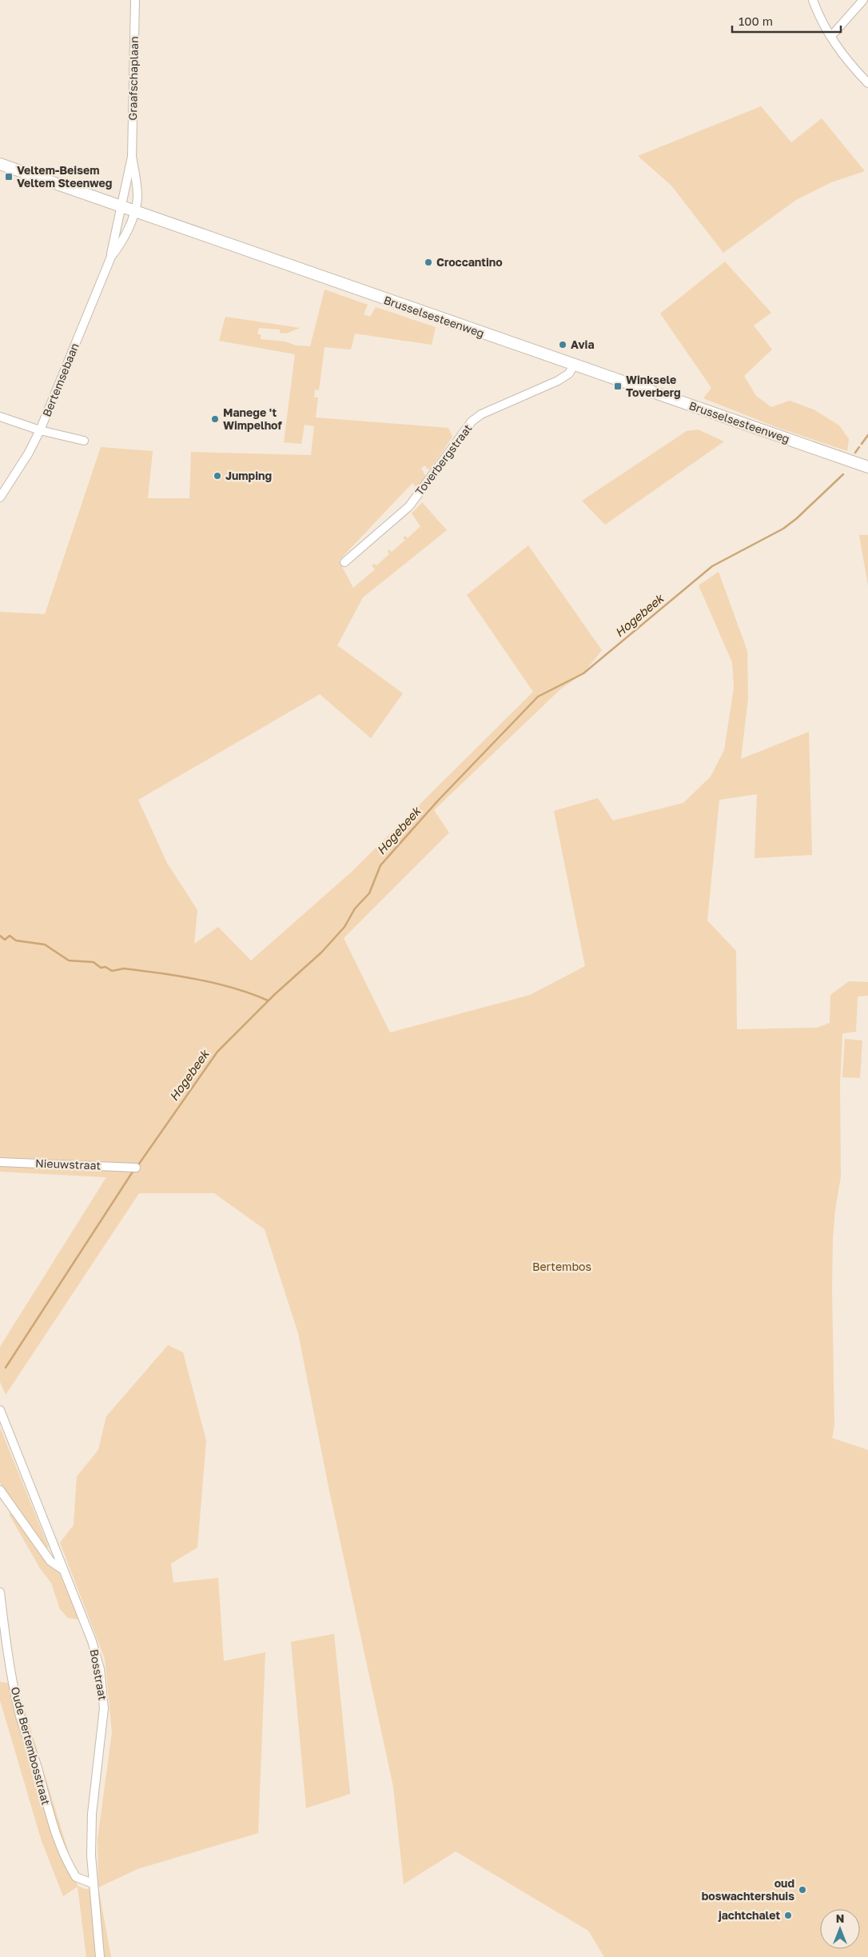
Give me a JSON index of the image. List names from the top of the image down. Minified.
{"streets":{"main road":["Brusselsesteenweg"],"street":["Graafschaplaan","Bertemsebaan","Toverbergstraat","Nieuwstraat","Bosstraat","Oude Bertembosstraat"]},"crossings":[["Graafschaplaan","Brusselsesteenweg"],["Graafschaplaan","Bertemsebaan"],["Brusselsesteenweg","Bertemsebaan"],["Brusselsesteenweg","Toverbergstraat"],["Bosstraat","Oude Bertembosstraat"]],"water":["Hogebeek"],"parks":["Bertembos"],"places":{"transit":["Veltem-Beisem Veltem Steenweg","Winksele Toverberg"],"other":["Croccantino","Avia","Manege 't Wimpelhof","Jumping","oud boswachtershuis","jachtchalet"]},"scale_bar":"100 m","north":"top"}
